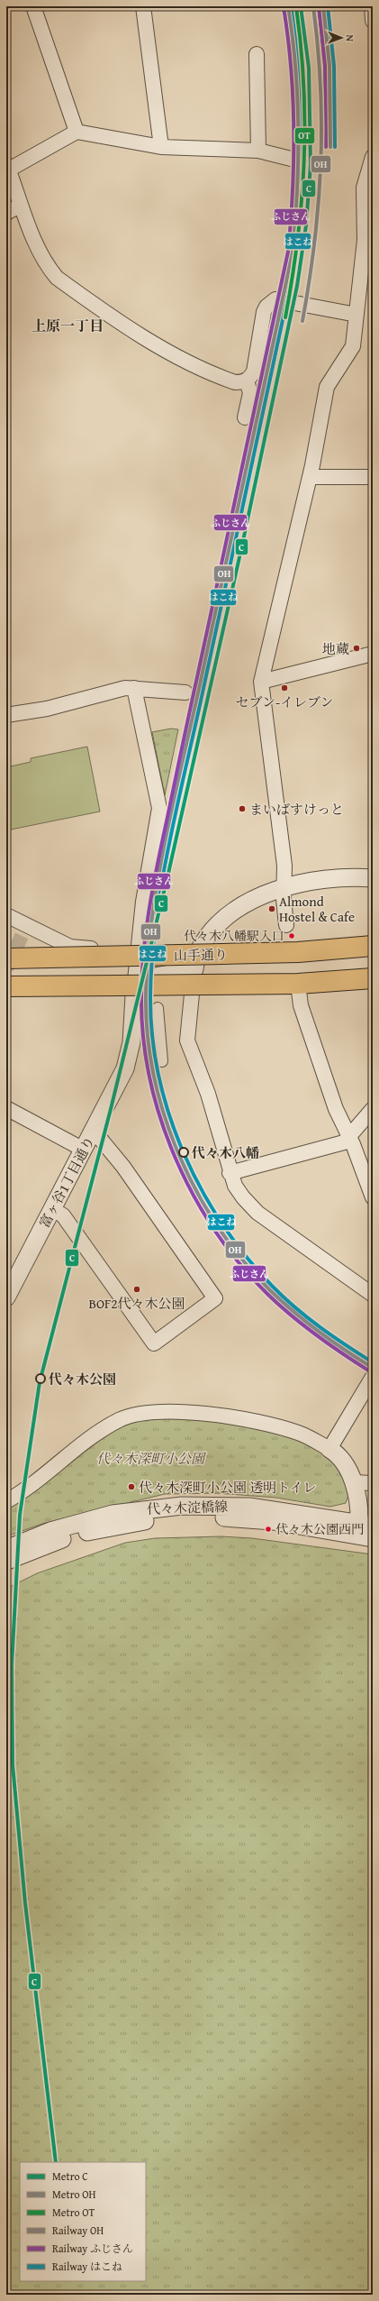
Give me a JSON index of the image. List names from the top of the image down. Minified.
{"streets":{"main road":["山手通り"],"street":["富ヶ谷1丁目通り","代々木淀橋線"]},"districts":["上原一丁目"],"parks":["代々木深町小公園"],"places":["地蔵","セブン-イレブン","まいばすけっと","Almond Hostel & Cafe","代々木八幡駅入口","代々木八幡","BOF2代々木公園","代々木公園","代々木深町小公園 透明トイレ","代々木公園西門"],"lines":["metro line C","metro line OH","rail line OH","rail line はこね","metro line OT","rail line ふじさん"],"legend":["Metro C","Metro OH","Metro OT","Railway OH","Railway ふじさん","Railway はこね"],"north":"right"}
